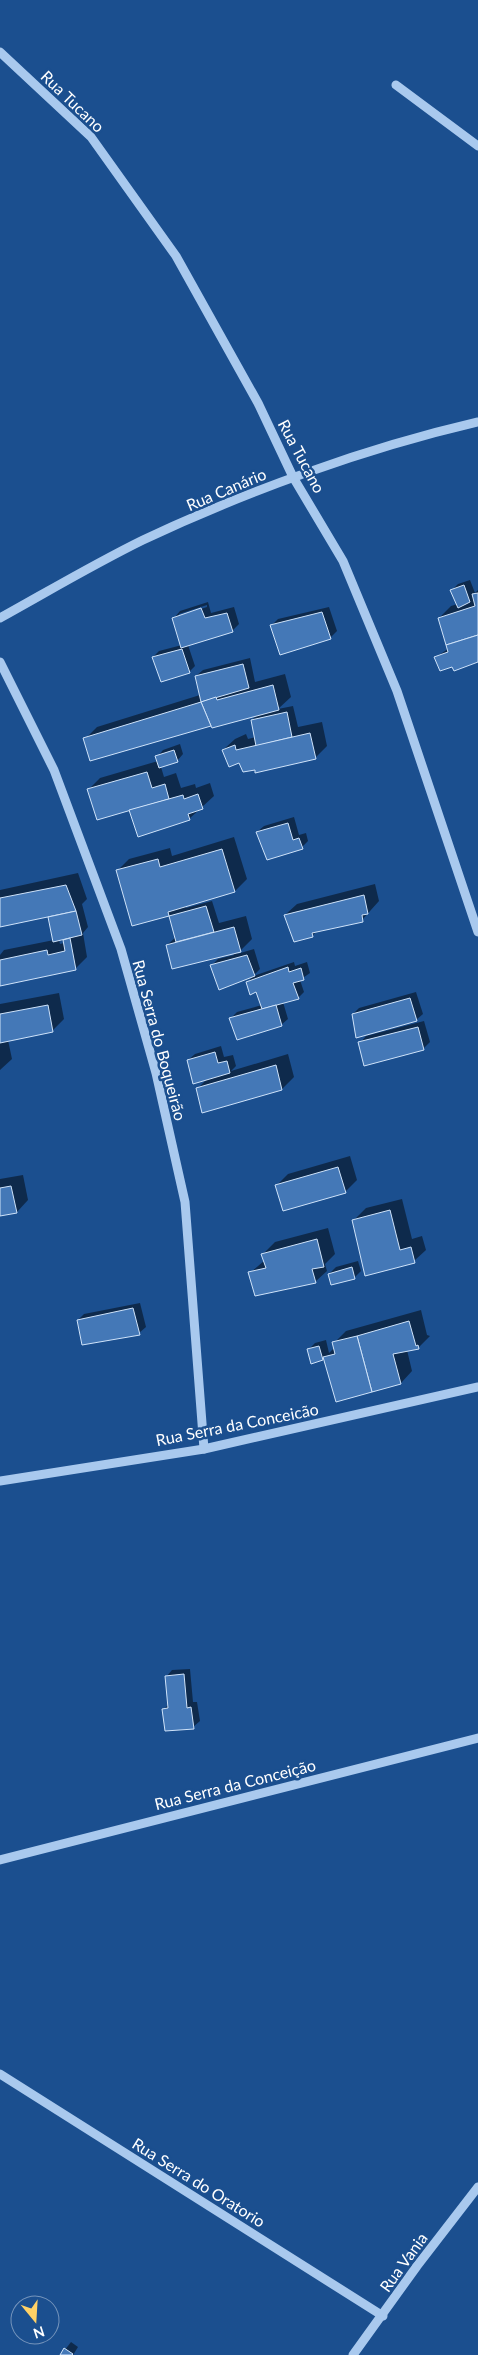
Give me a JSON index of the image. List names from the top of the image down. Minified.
{"streets":{"street":["Rua Tucano","Rua Canário","Rua Serra do Boqueirão","Rua Serra da Conceicão","Rua Serra da Conceição","Rua Serra do Oratorio","Rua Vania"]},"crossings":[["Rua Tucano","Rua Canário"],["Rua Serra do Boqueirão","Rua Serra da Conceicão"],["Rua Serra do Oratorio","Rua Vania"]],"north":"bottom"}
